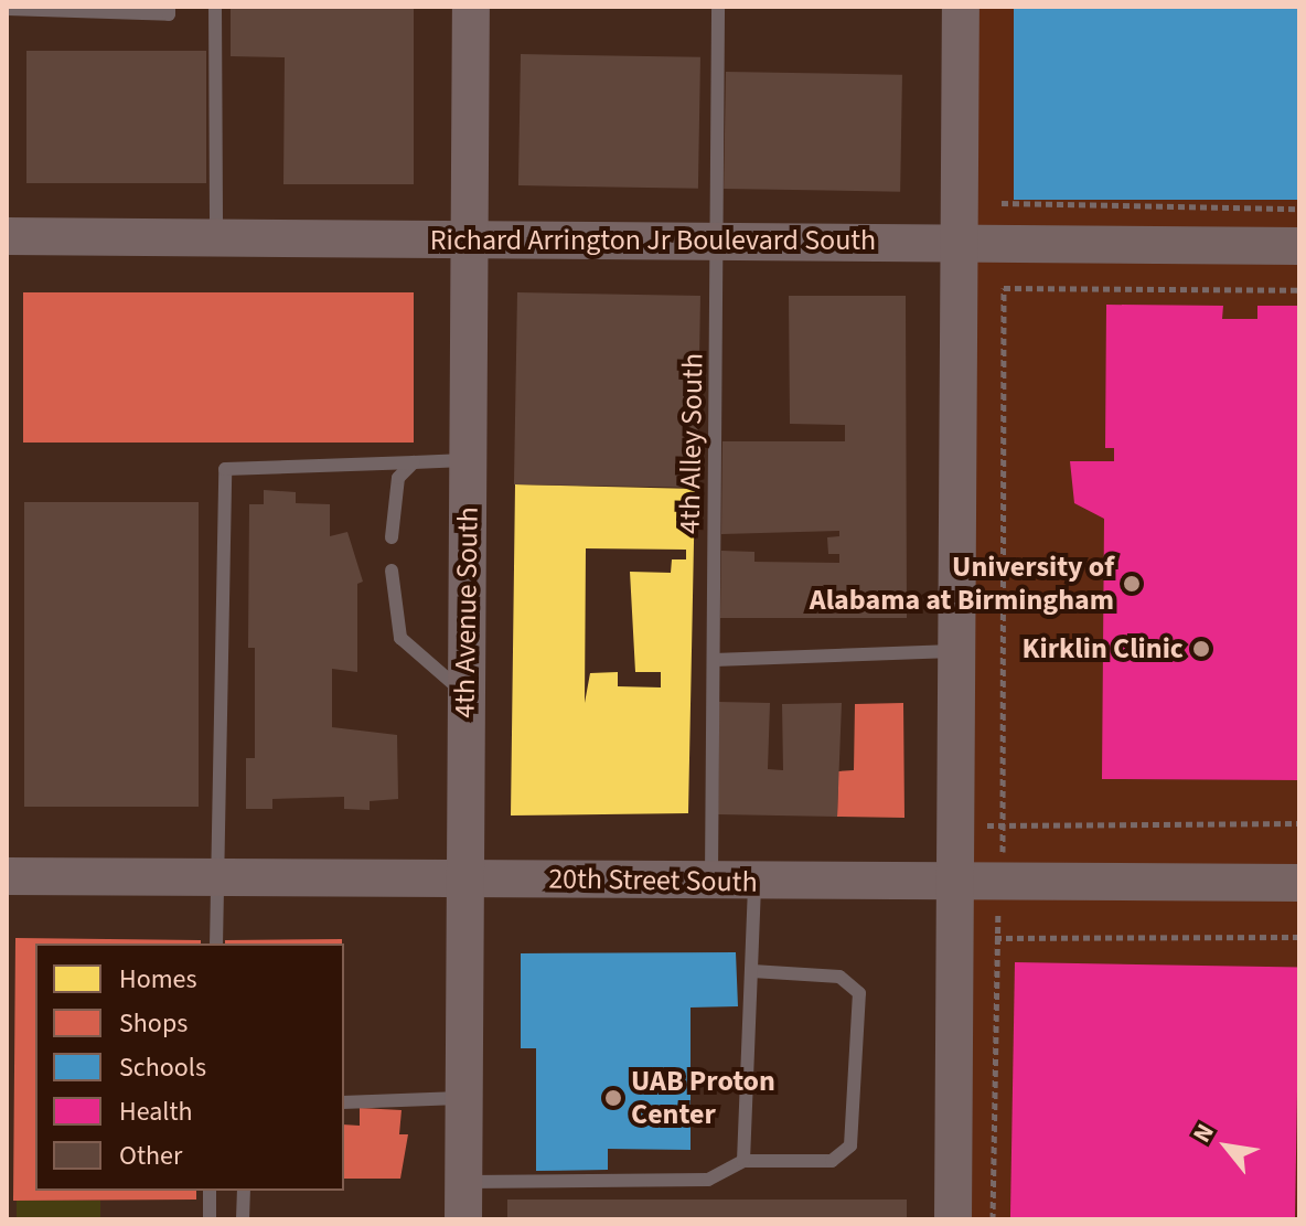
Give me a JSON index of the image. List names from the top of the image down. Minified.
{"streets":{"main road":["Richard Arrington Jr Boulevard South","4th Avenue South","20th Street South"],"lane":["4th Alley South"]},"crossings":[["Richard Arrington Jr Boulevard South","4th Alley South"],["Richard Arrington Jr Boulevard South","4th Avenue South"],["4th Alley South","20th Street South"],["4th Avenue South","20th Street South"]],"places":["University of Alabama at Birmingham","Kirklin Clinic","UAB Proton Center"],"legend":["Homes","Shops","Schools","Health","Other"],"north":"top left"}
